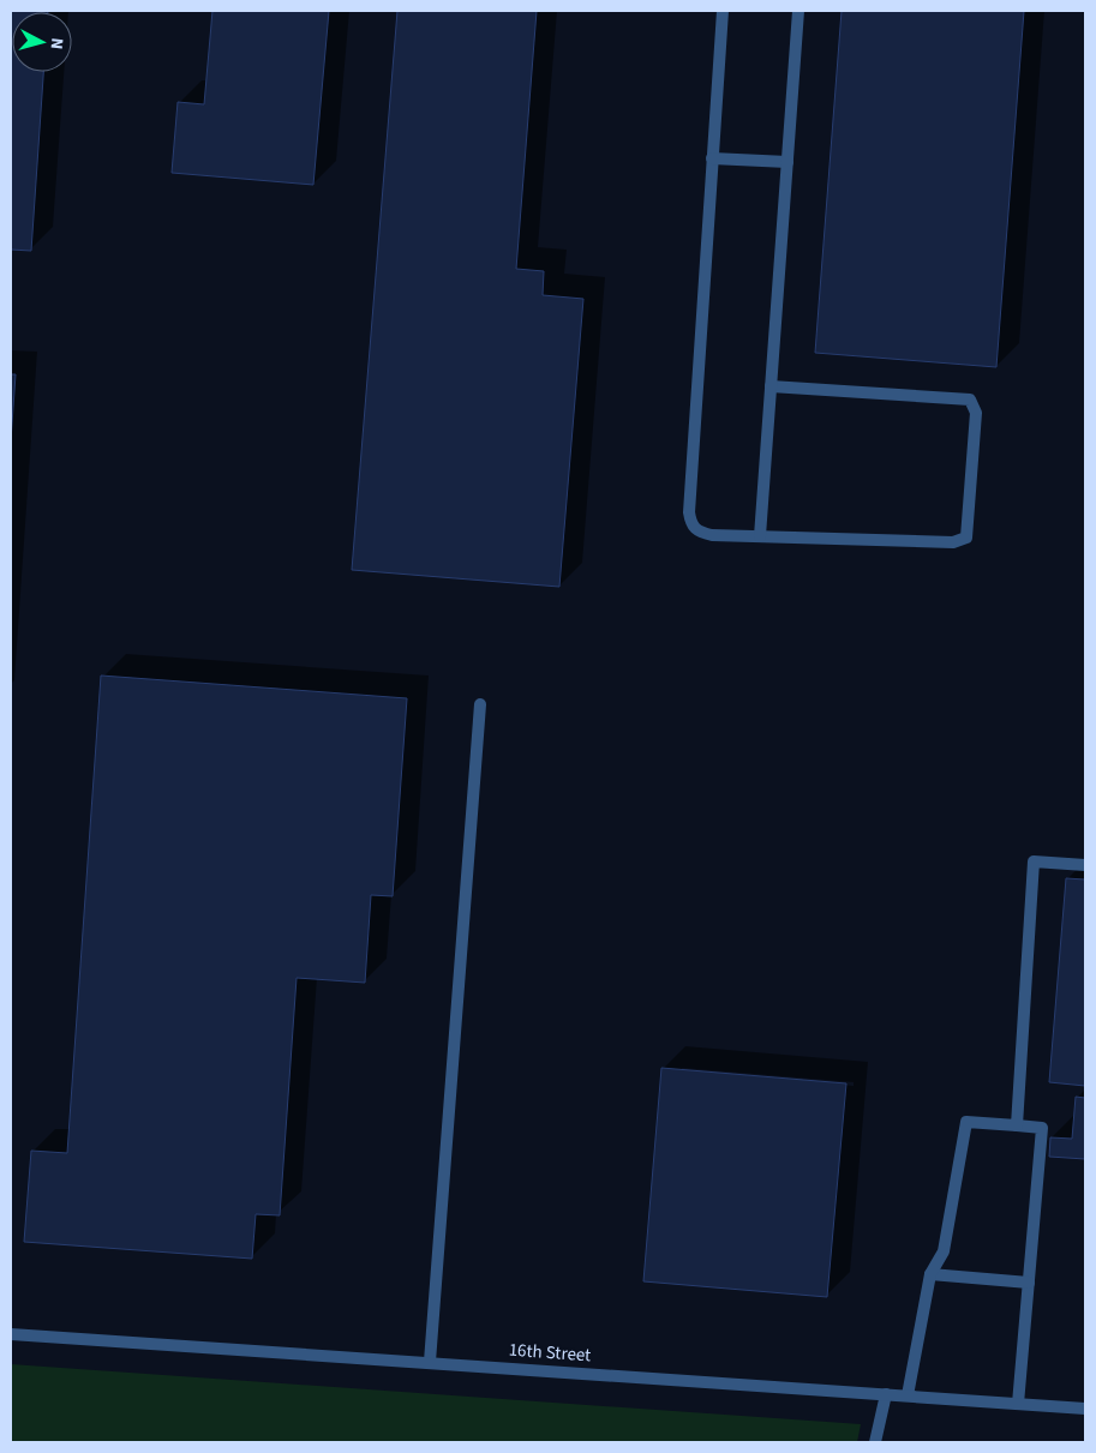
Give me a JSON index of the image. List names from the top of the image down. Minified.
{"streets":{"street":["16th Street"]},"north":"right"}
